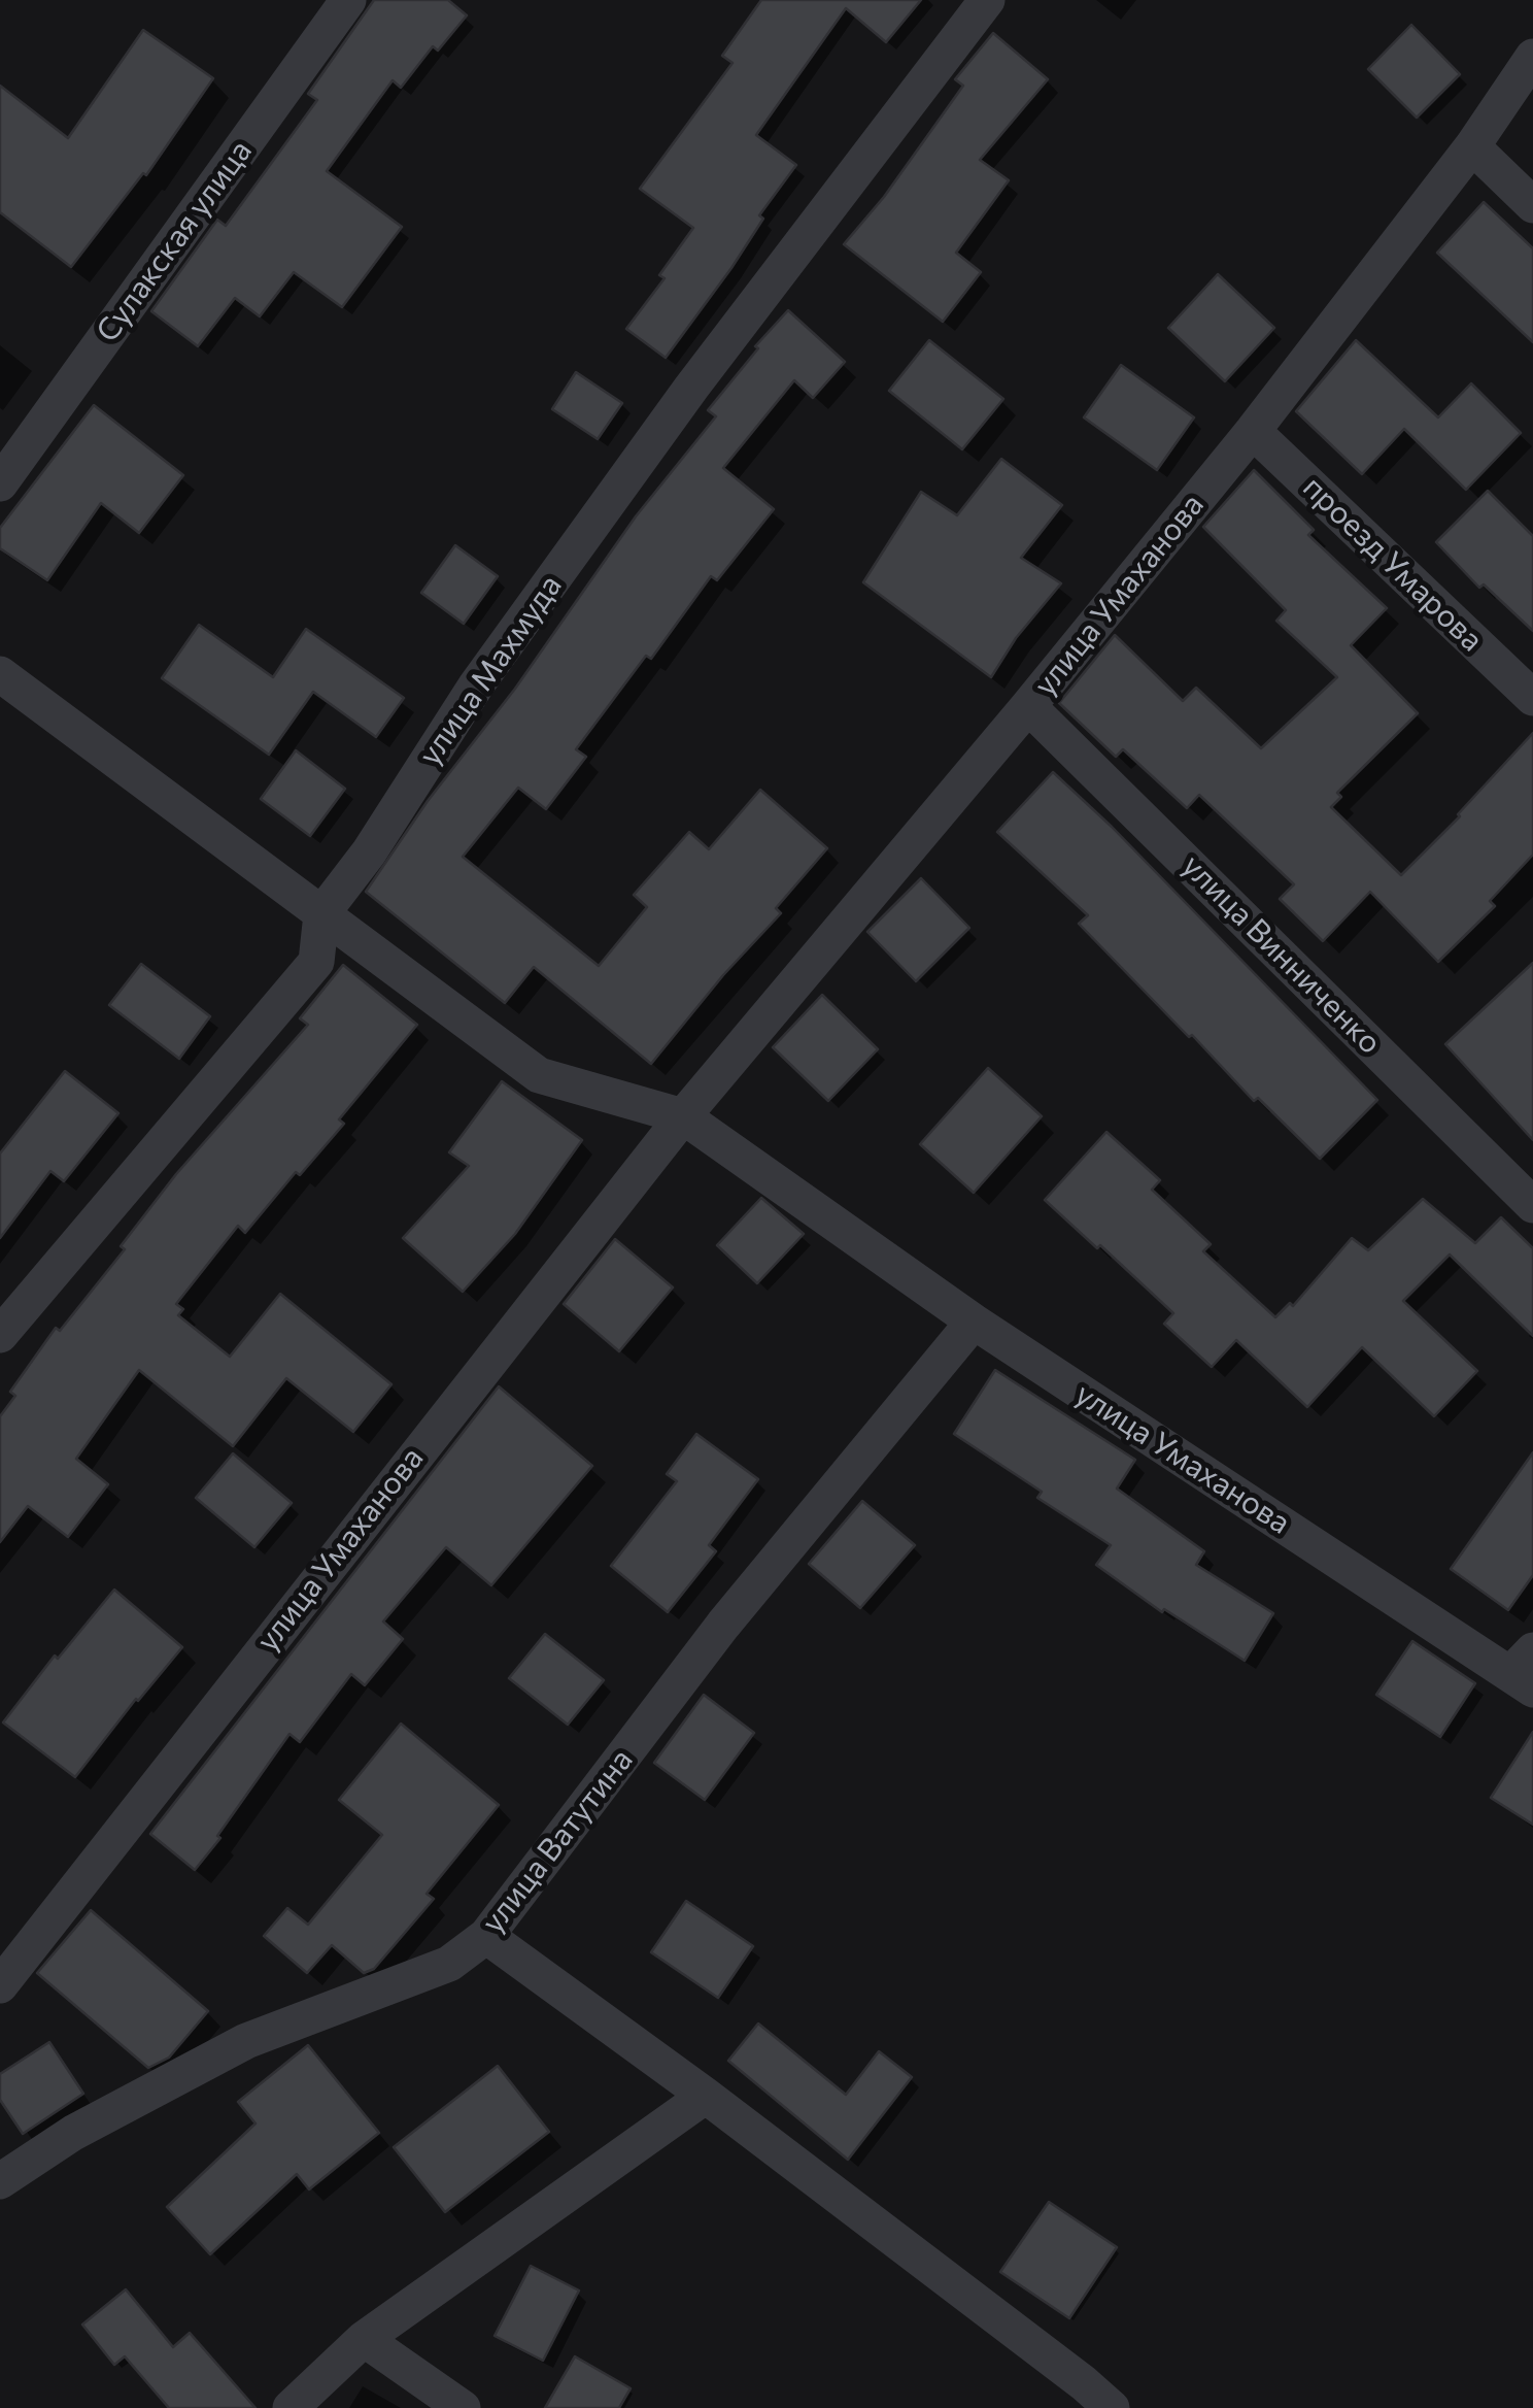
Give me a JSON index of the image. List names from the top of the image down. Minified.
{"streets":{"street":["Сулакская улица","проезд Умарова","улица Умаханова","улица Махмуда","улица Винниченко","улица Ватутина"]},"crossings":[["проезд Умарова","улица Умаханова"],["улица Умаханова","улица Махмуда"],["улица Умаханова","улица Винниченко"],["улица Умаханова","улица Ватутина"]]}
